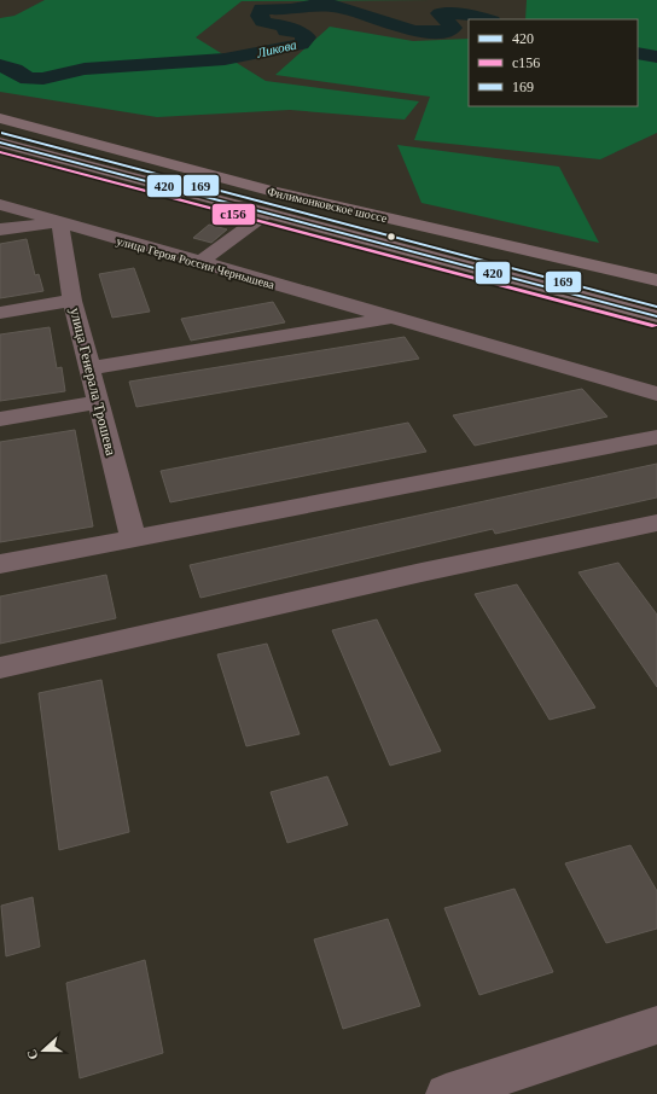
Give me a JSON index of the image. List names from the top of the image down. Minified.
{"streets":{"main road":["Филимонковское шоссе"],"street":["улица Героя России Чернышева","улица Генерала Трошева"]},"crossings":[["улица Героя России Чернышева","улица Генерала Трошева"]],"water":["Ликова"],"lines":["transit line 169","transit line 420","transit line с156"],"legend":["420","с156","169"],"north":"left"}
